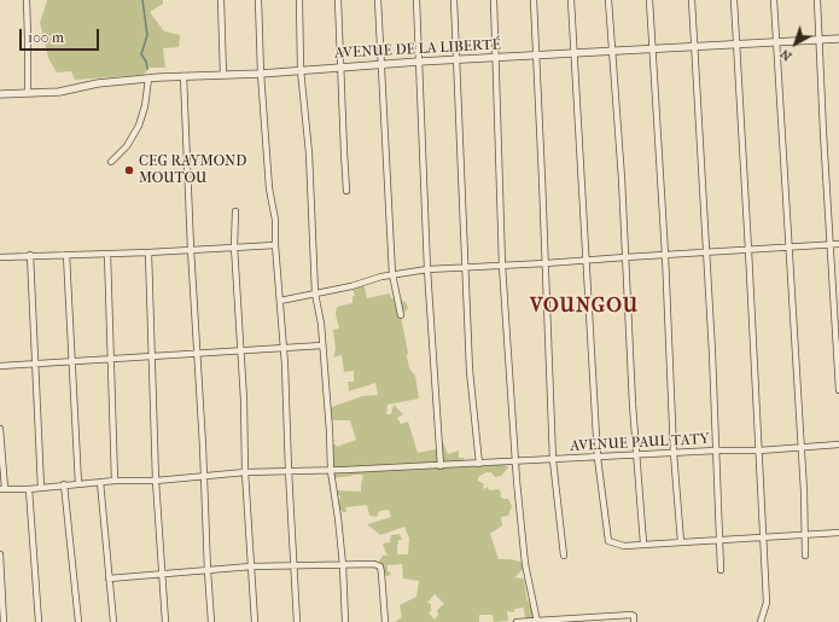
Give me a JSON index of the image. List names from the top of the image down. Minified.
{"streets":{"street":["AVENUE DE LA LIBERTÉ","AVENUE PAUL TATY"]},"districts":["VOUNGOU"],"places":["CEG RAYMOND MOUTOU"],"scale_bar":"100 m","north":"bottom left"}
